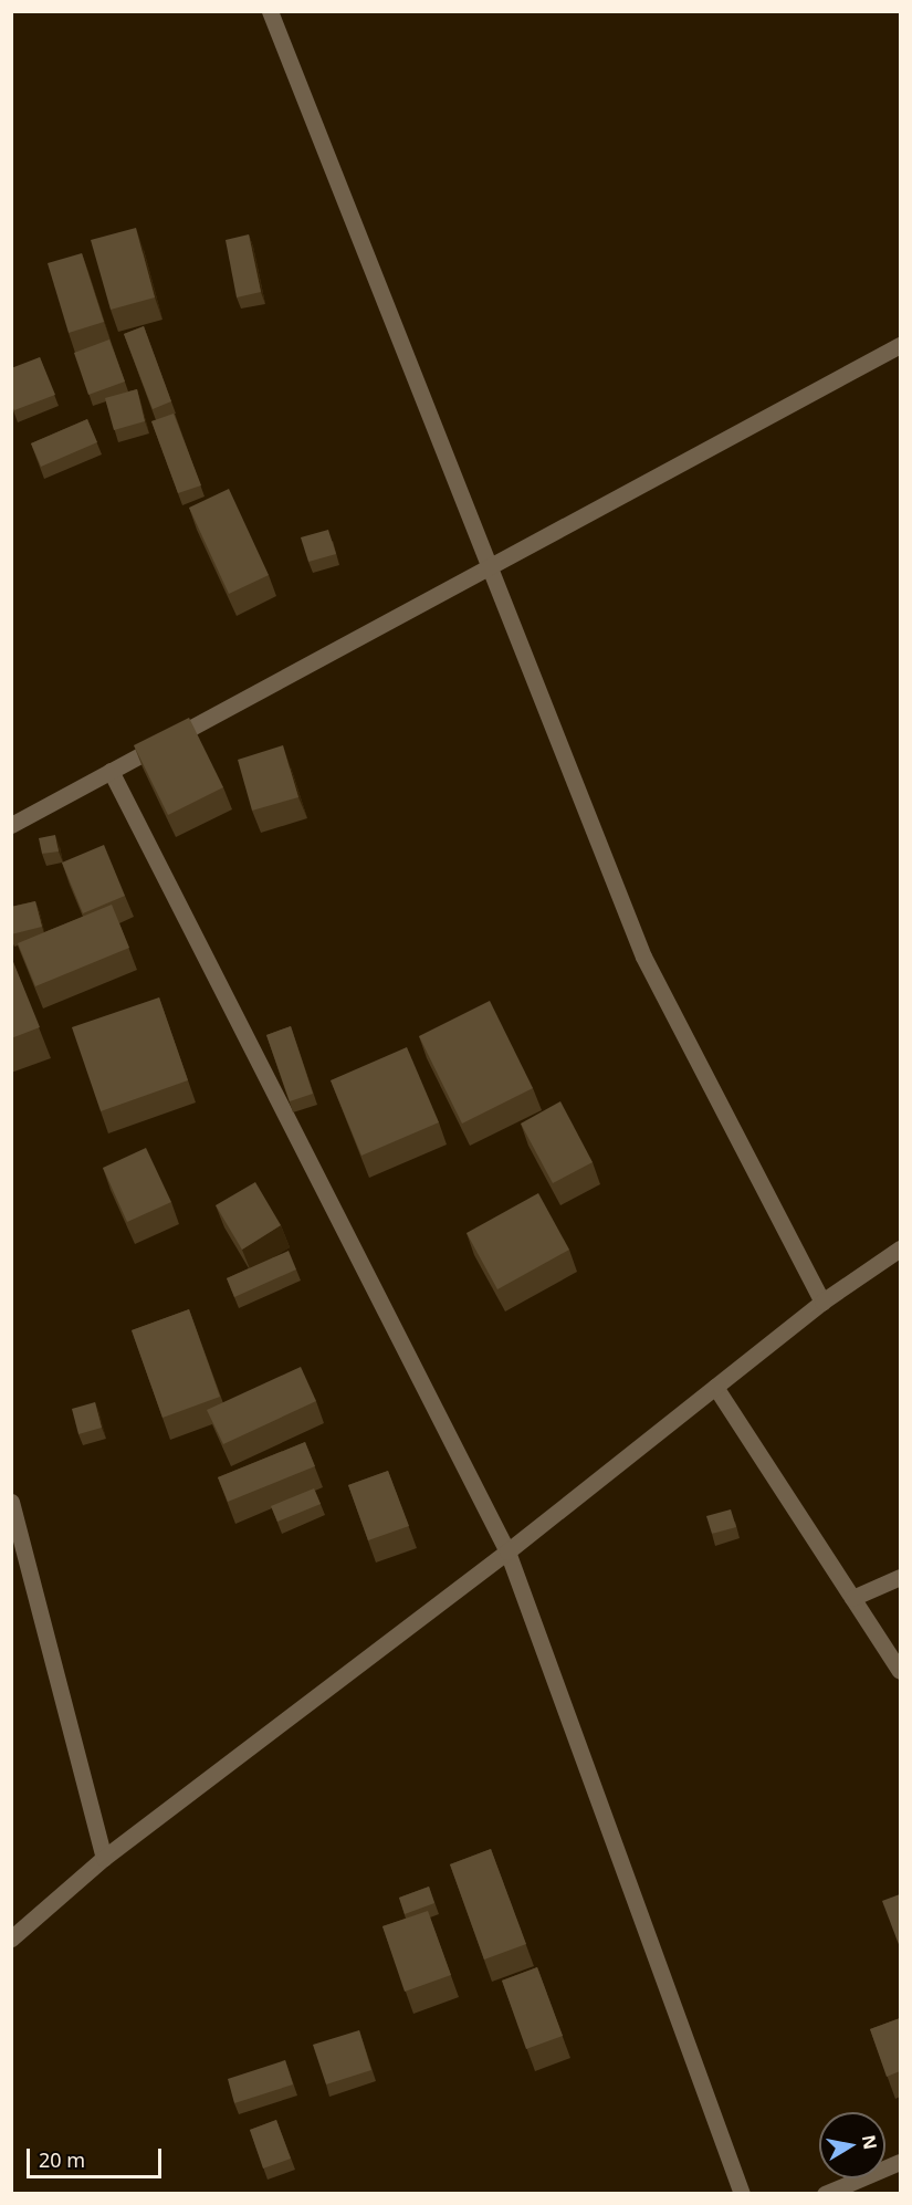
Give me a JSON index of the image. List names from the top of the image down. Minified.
{"scale_bar":"20 m","north":"right"}
